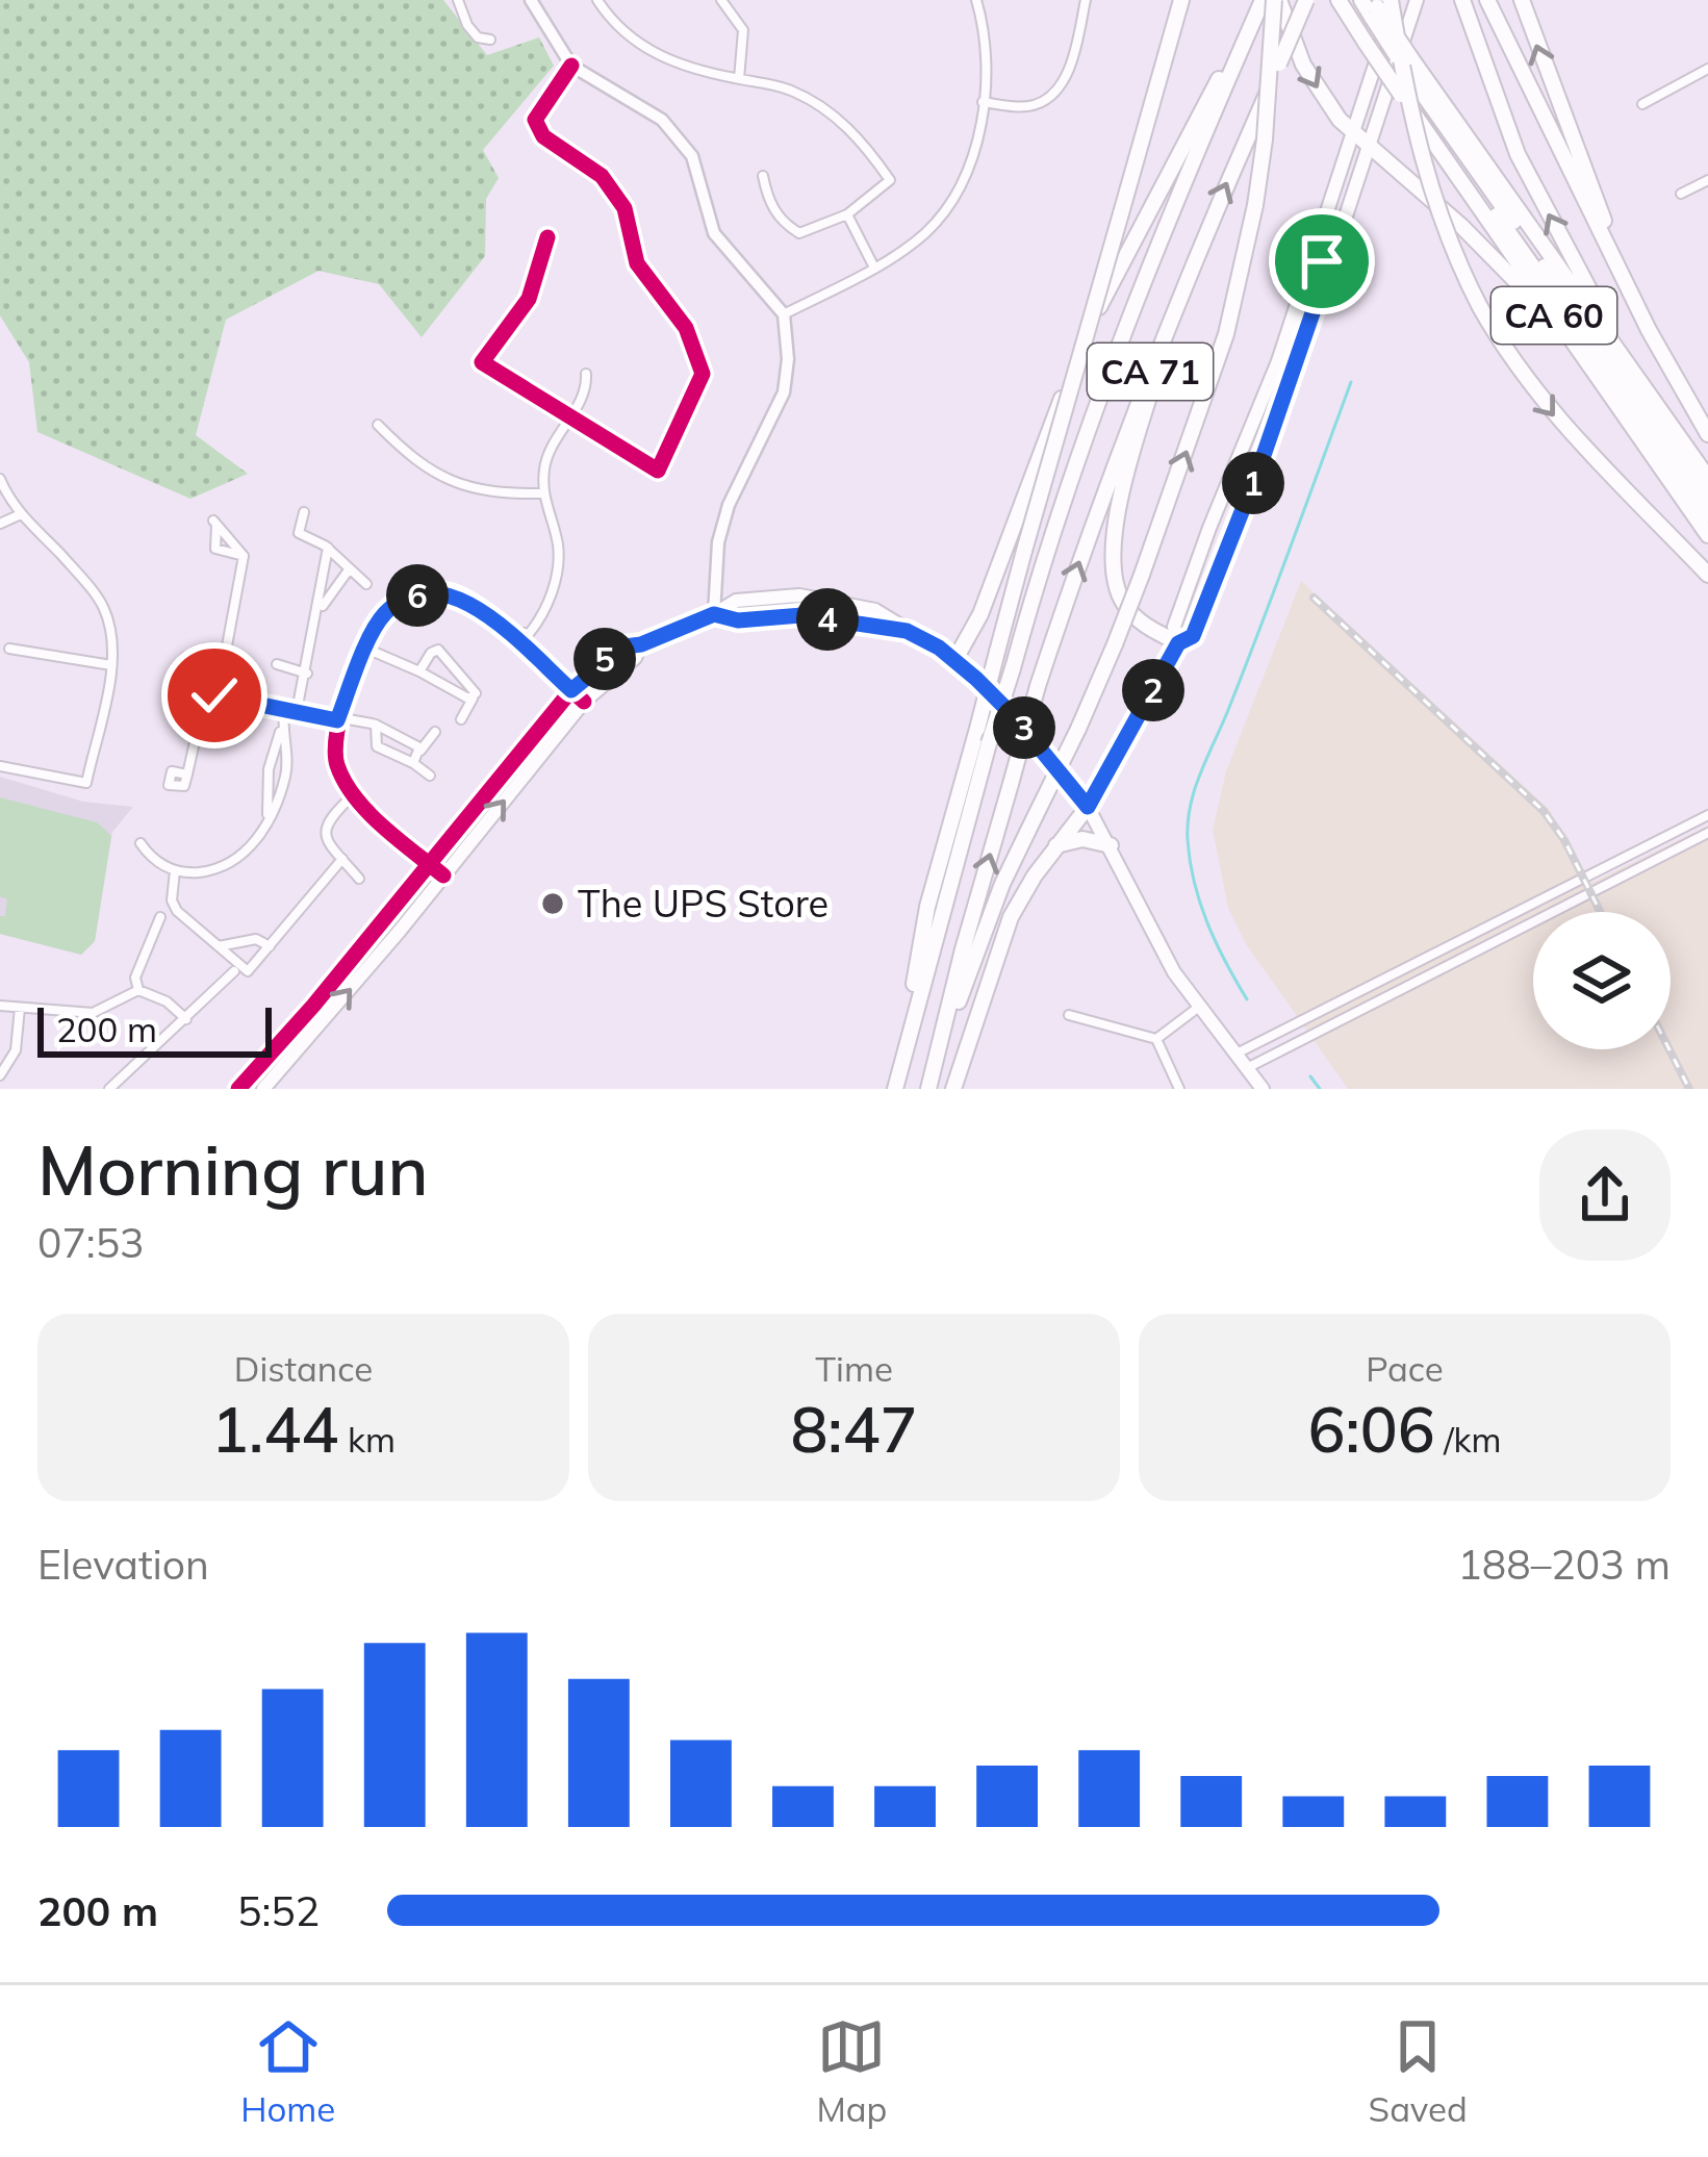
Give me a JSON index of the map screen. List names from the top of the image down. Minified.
{"streets":{"highway":["CA 60","CA 71"]},"places":["The UPS Store"],"scale_bar":"200 m","page":{"pins":["1","6","4","5","2","3"],"scale":"200 m","heading":["Morning run","07:53"],"stats":[["Distance","1.44 km"],["Time","8:47"],["Pace","6:06 /km"]],"chart":["Elevation","188–203 m"],"list":[{"name":"200 m","note":"5:52"}],"tabs":["Home","Map","Saved"]}}
